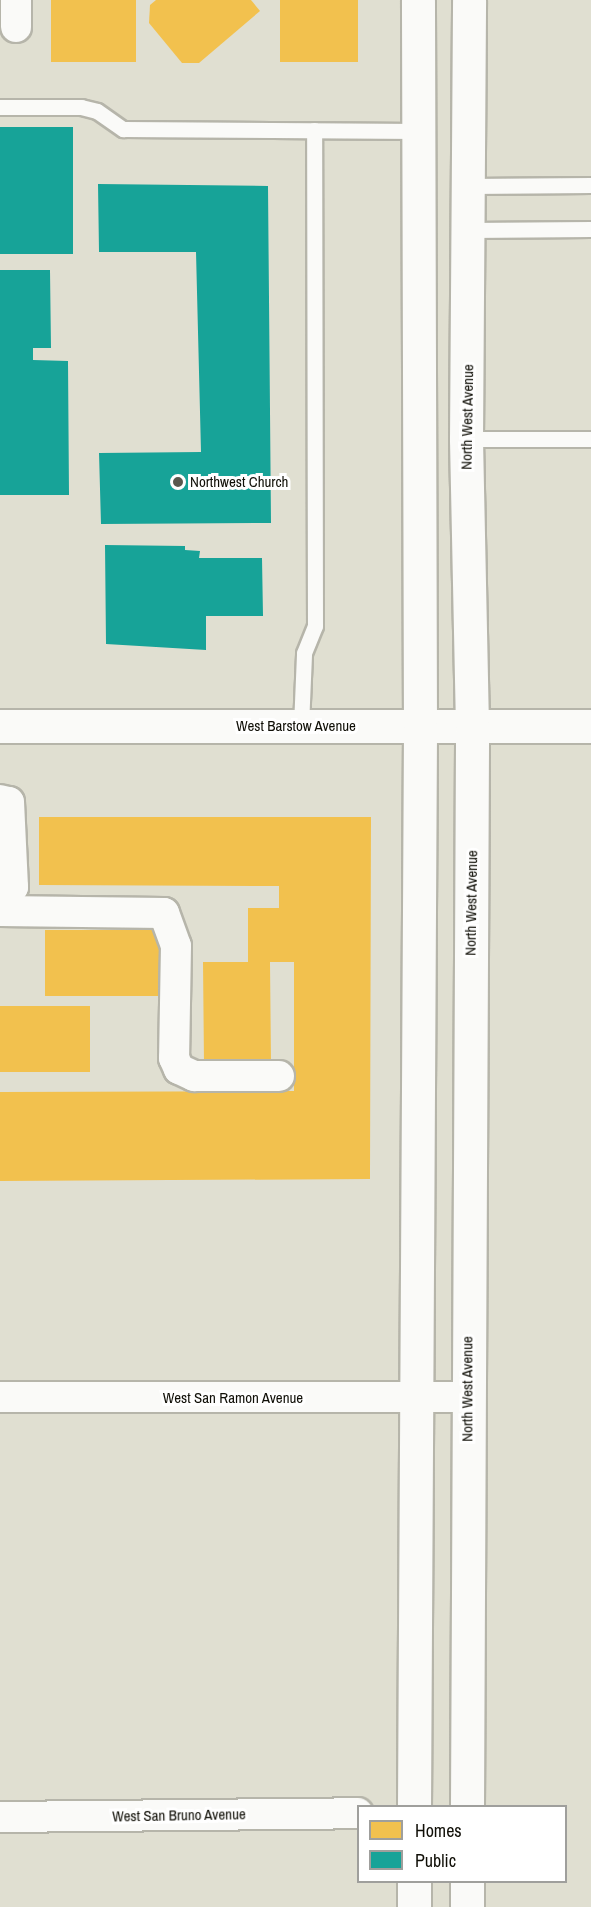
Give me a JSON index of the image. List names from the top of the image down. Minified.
{"streets":{"main road":["North West Avenue","West Barstow Avenue"],"street":["West San Ramon Avenue","West San Bruno Avenue"]},"crossings":[["North West Avenue","West Barstow Avenue"],["North West Avenue","West San Ramon Avenue"]],"places":["Northwest Church"],"legend":["Homes","Public"]}
